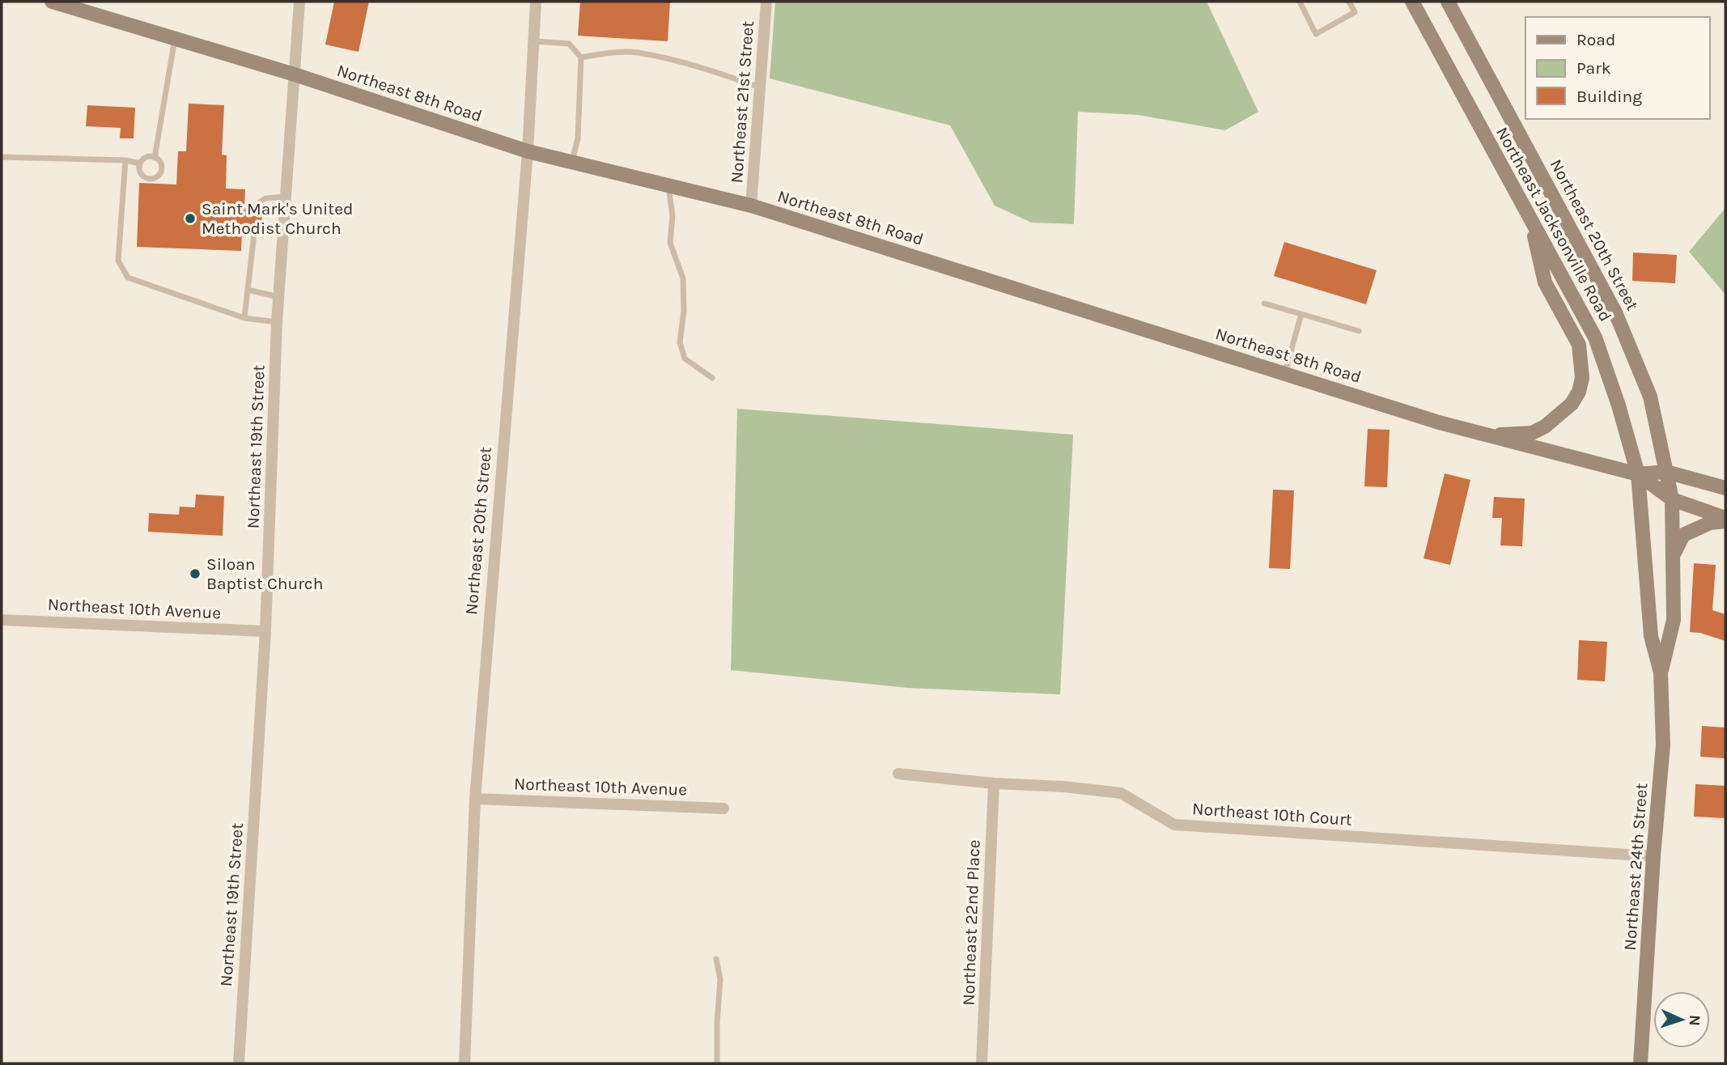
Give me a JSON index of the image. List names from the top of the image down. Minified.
{"streets":{"main road":["Northeast 8th Road","Northeast Jacksonville Road","Northeast 20th Street","Northeast 24th Street"],"street":["Northeast 21st Street","Northeast 19th Street","Northeast 10th Avenue","Northeast 10th Court","Northeast 22nd Place"]},"crossings":[["Northeast 8th Road","Northeast 21st Street"],["Northeast 8th Road","Northeast Jacksonville Road"],["Northeast 8th Road","Northeast 20th Street"],["Northeast 8th Road","Northeast 19th Street"],["Northeast 8th Road","Northeast 24th Street"],["Northeast Jacksonville Road","Northeast 24th Street"],["Northeast 20th Street","Northeast 10th Avenue"],["Northeast 20th Street","Northeast 24th Street"],["Northeast 19th Street","Northeast 10th Avenue"],["Northeast 10th Court","Northeast 24th Street"],["Northeast 10th Court","Northeast 22nd Place"]],"places":["Saint Mark's United Methodist Church","Siloan Baptist Church"],"legend":["Road","Park","Building"],"north":"right"}
